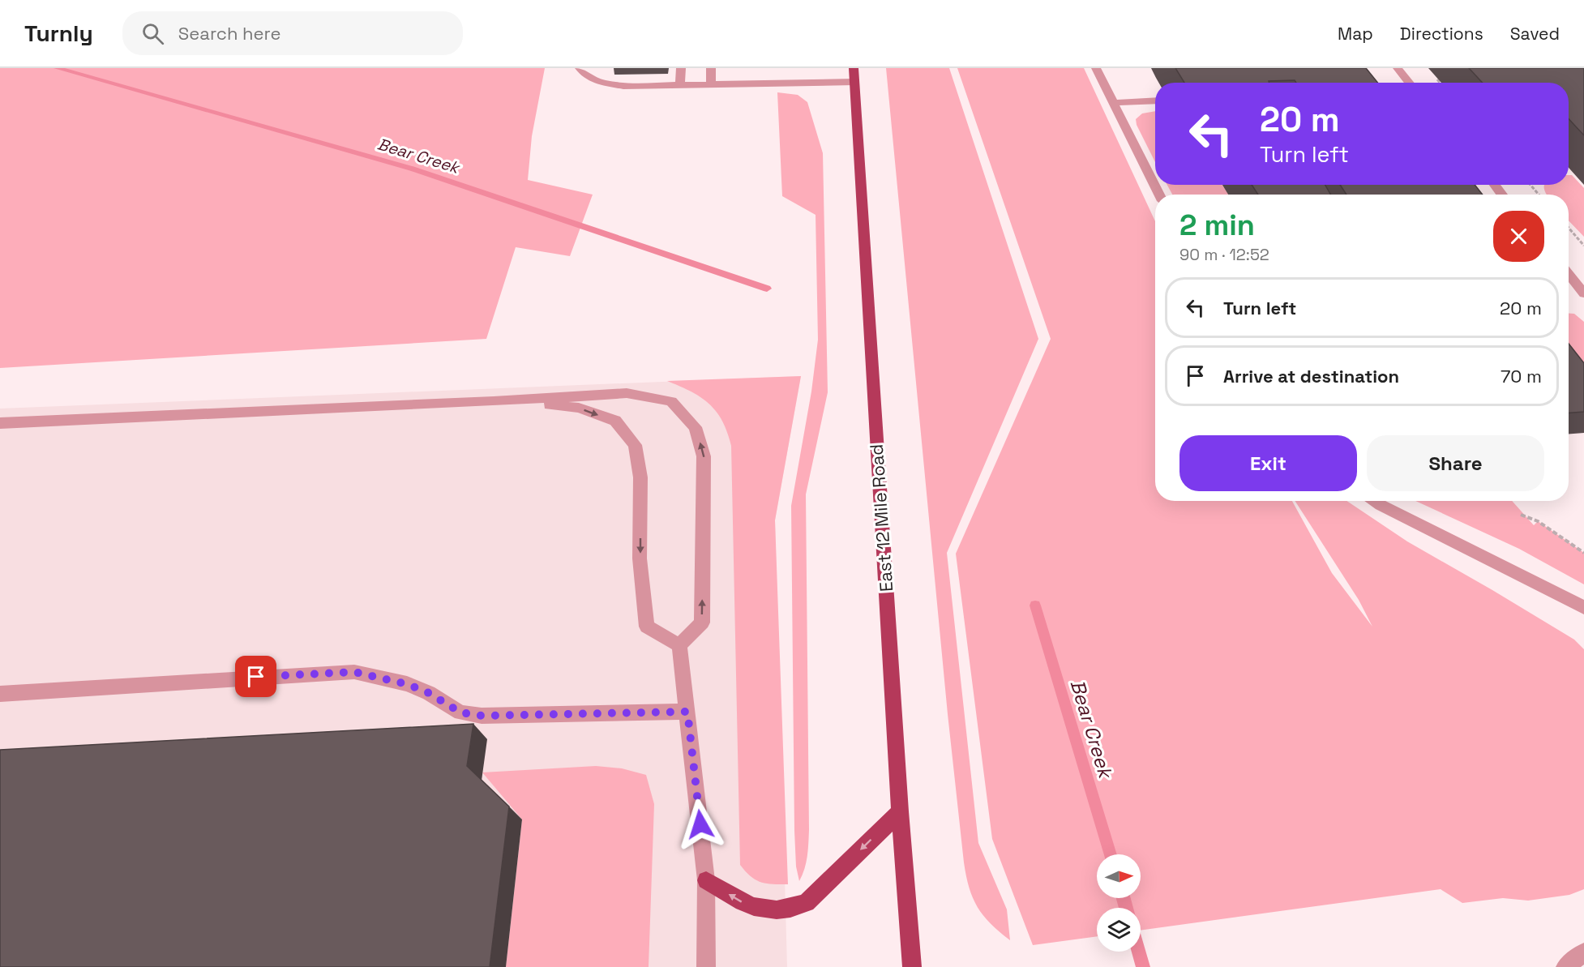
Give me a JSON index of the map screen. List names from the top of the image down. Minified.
{"streets":{"main road":["East 12 Mile Road"]},"water":["Bear Creek"],"north":"right","page":{"header":"Turnly","search":"Search here","nav":["Map","Directions","Saved"],"turn":["20 m","Turn left"],"heading":["2 min","90 m · 12:52"],"list":[{"name":"Turn left","value":"20 m"},{"name":"Arrive at destination","value":"70 m"}],"buttons":["Exit","Share"]}}
